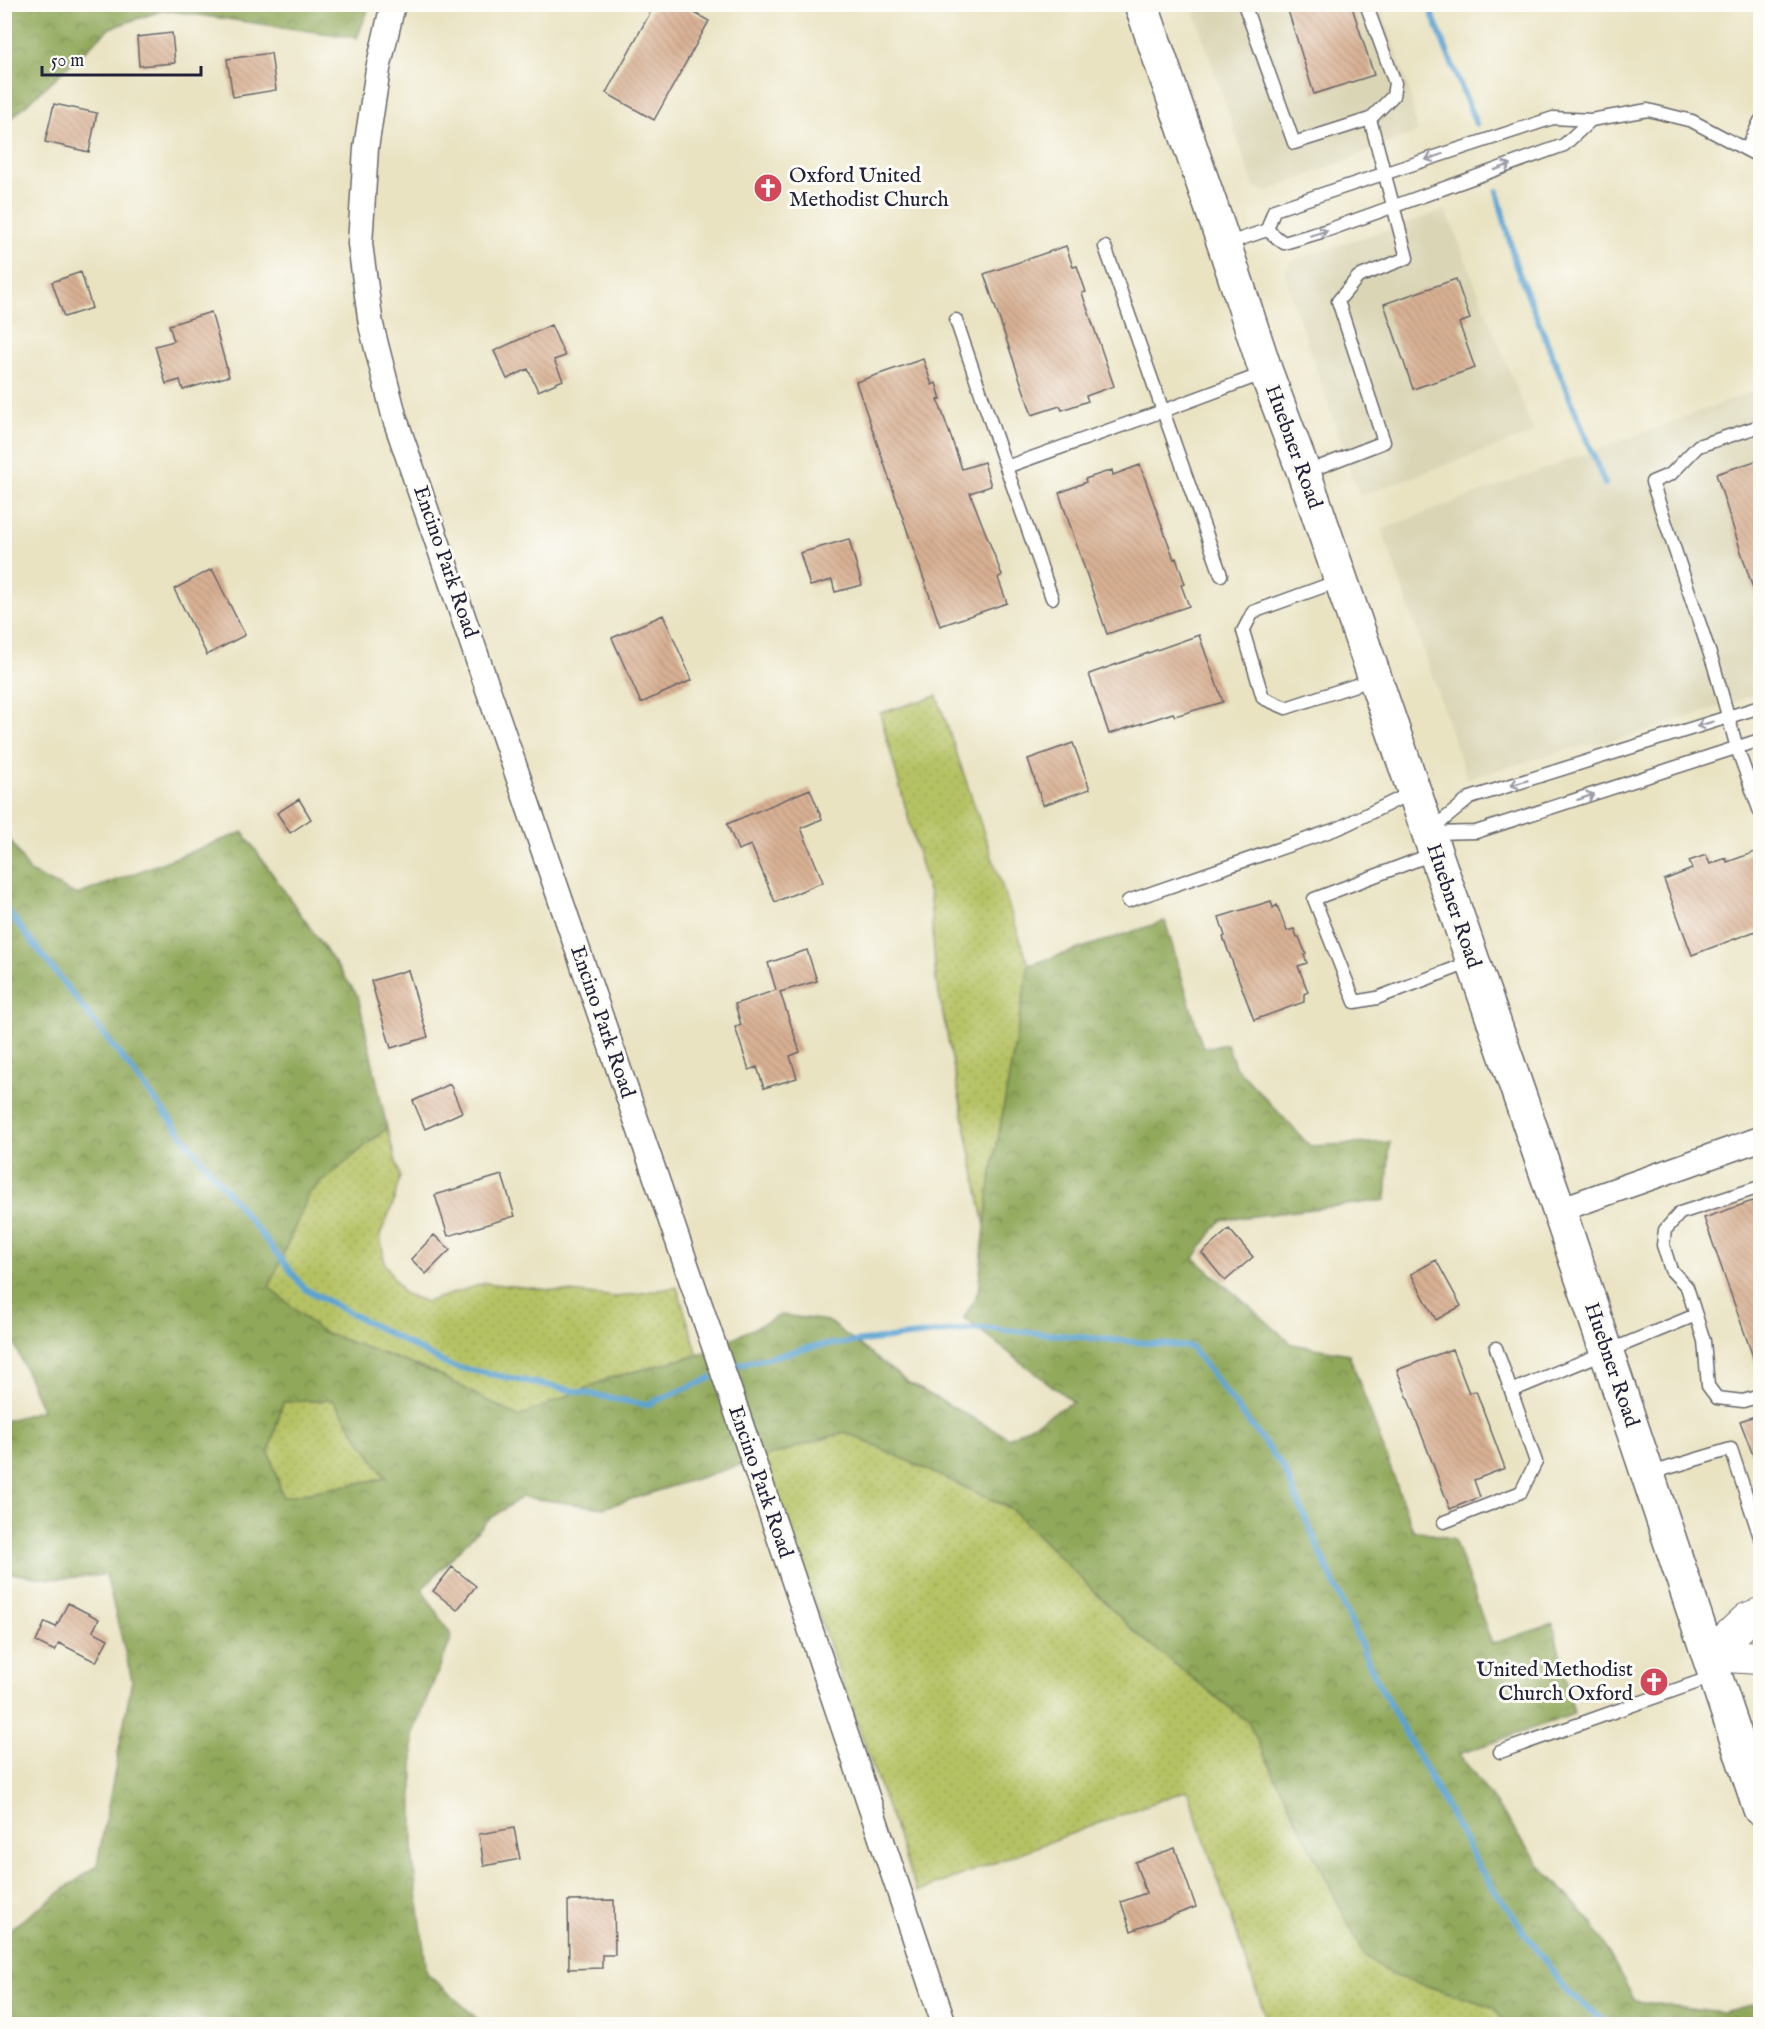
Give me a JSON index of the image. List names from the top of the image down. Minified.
{"streets":{"main road":["Huebner Road"],"street":["Encino Park Road"]},"places":{"church":["Oxford United Methodist Church","United Methodist Church Oxford"]},"scale_bar":"50 m"}
